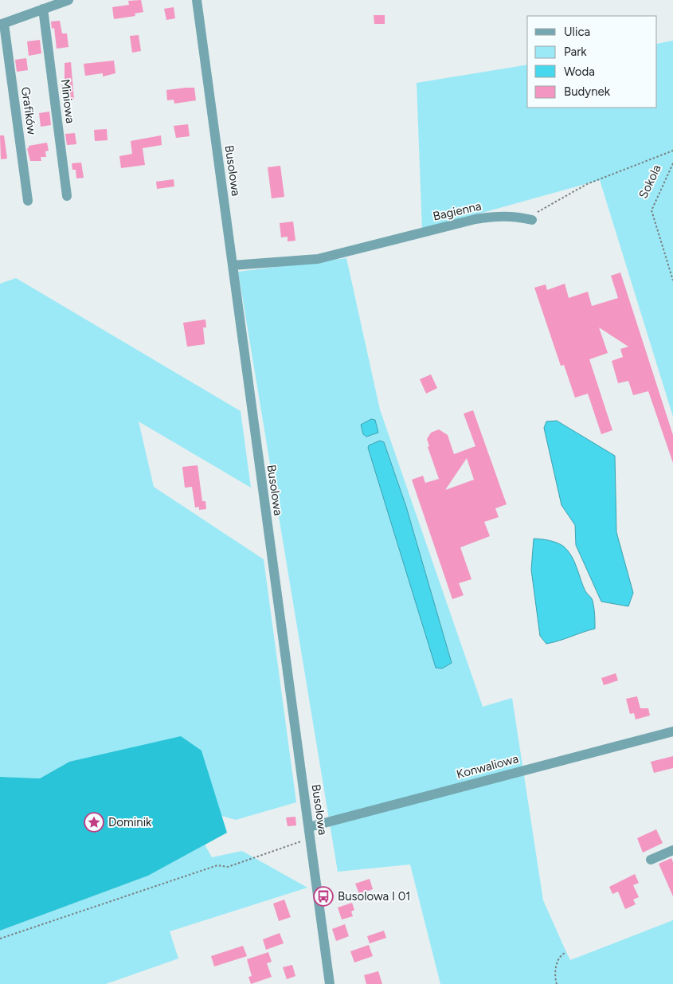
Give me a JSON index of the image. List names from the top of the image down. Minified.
{"streets":{"street":["Miniowa","Grafików","Busolowa","Bagienna","Konwaliowa"],"path":["Sokola"]},"crossings":[["Busolowa","Bagienna"],["Busolowa","Konwaliowa"]],"places":{"place":["Dominik"],"bus stop":["Busolowa I 01"]},"legend":["Ulica","Park","Woda","Budynek"]}
